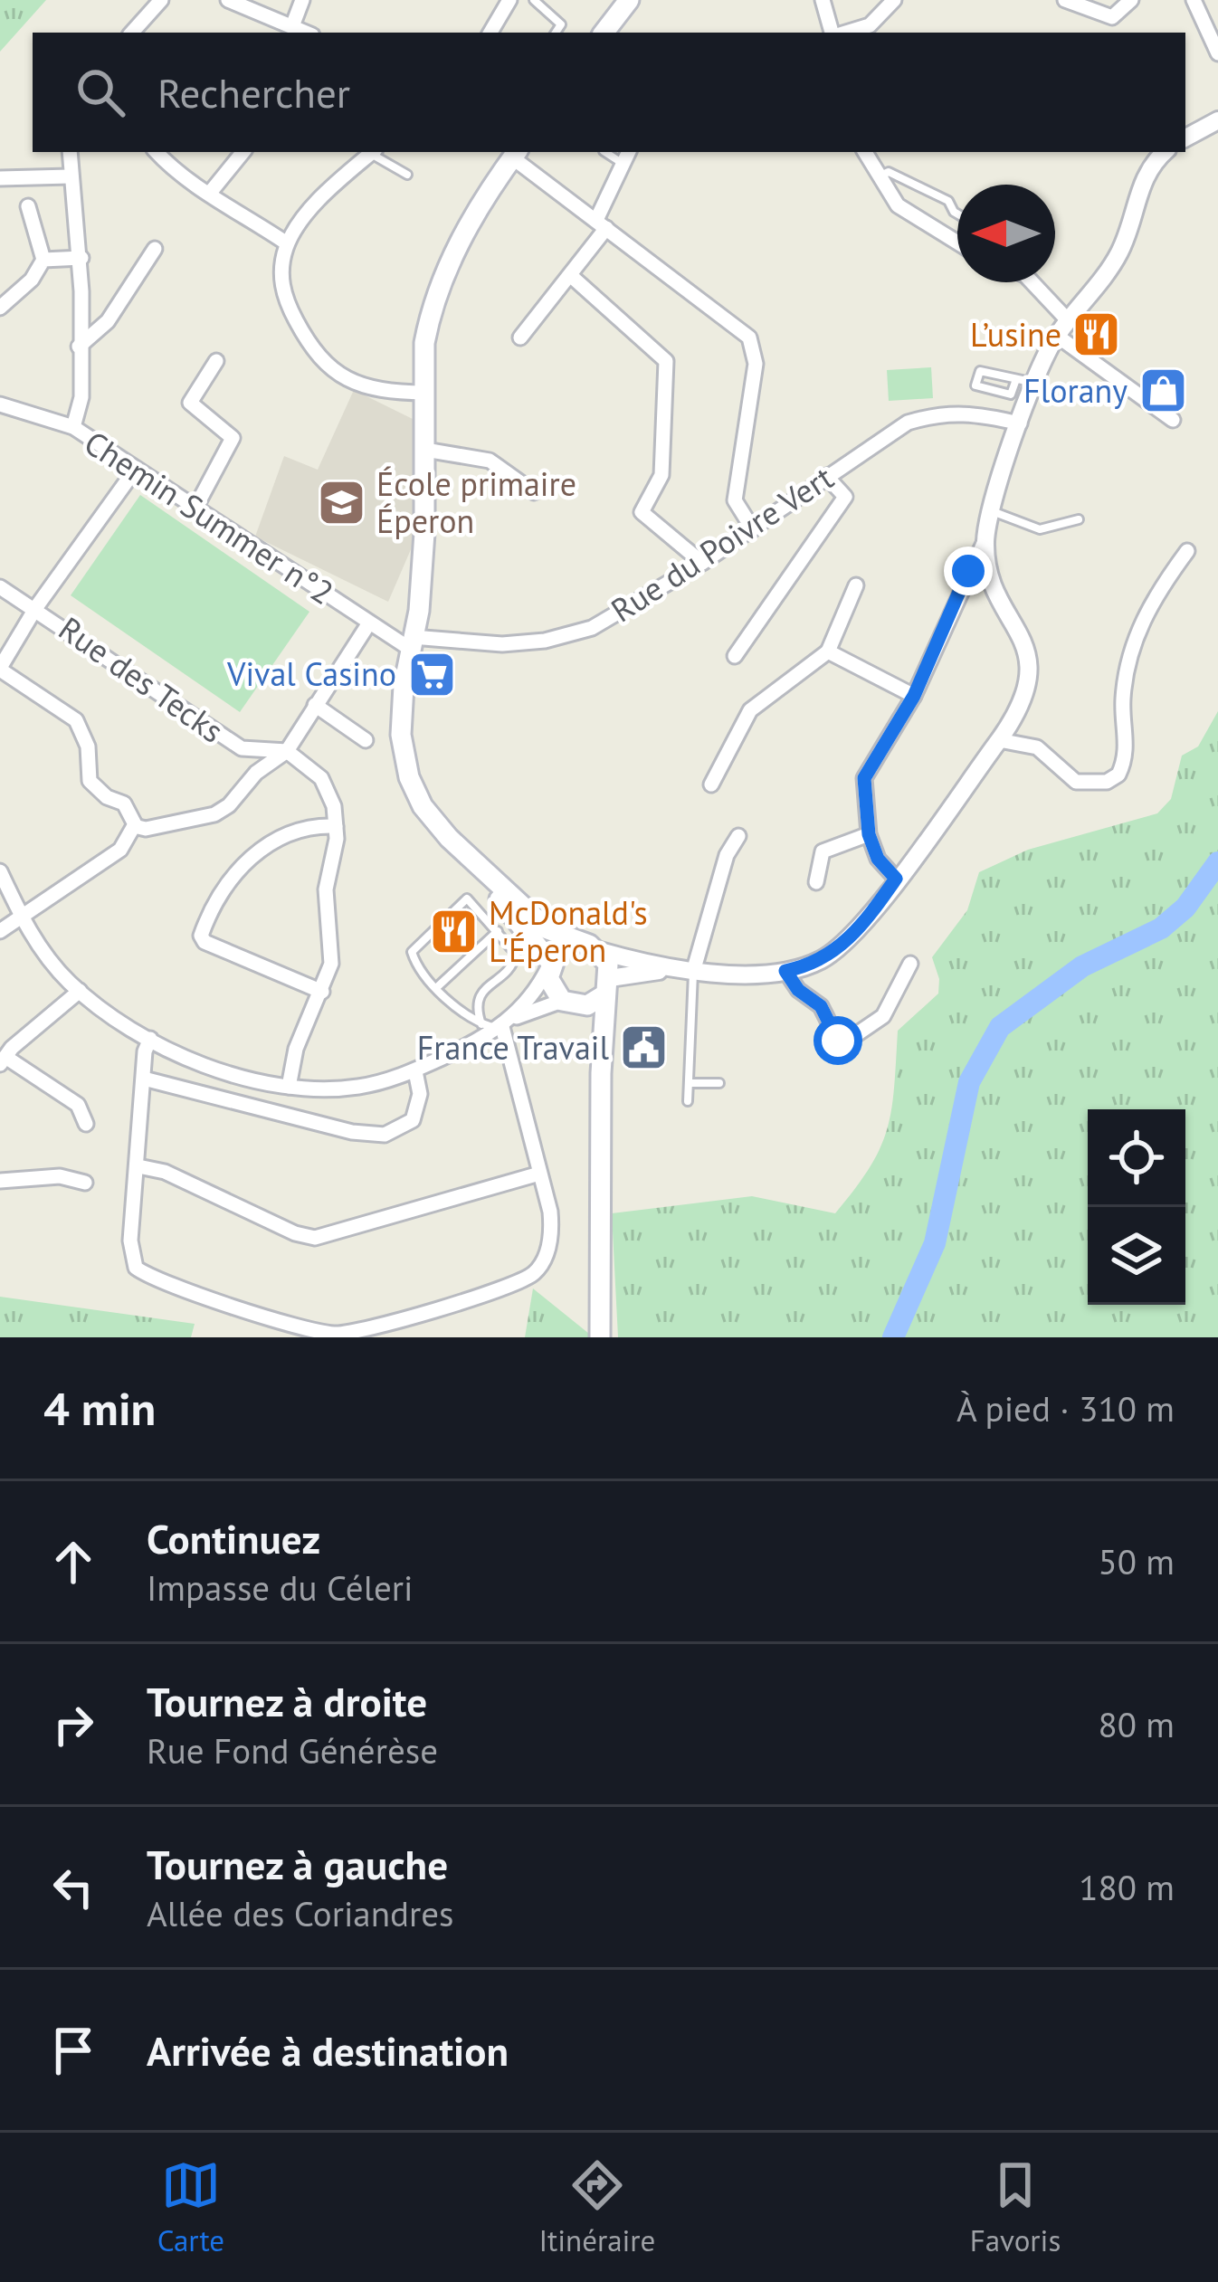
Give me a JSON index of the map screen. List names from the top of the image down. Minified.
{"streets":{"street":["Chemin Summer n°2","Rue du Poivre Vert","Rue des Tecks"]},"crossings":[["Chemin Summer n°2","Rue du Poivre Vert"],["Chemin Summer n°2","Rue des Tecks"]],"places":{"restaurant":["L’usine","McDonald's L'Éperon"],"shop":["Florany"],"school or university":["École primaire Éperon"],"supermarket":["Vival Casino"],"public building":["France Travail"]},"north":"left","page":{"search":"Rechercher","heading":["4 min","À pied · 310 m"],"list":[["Continuez","Impasse du Céleri","50 m"],["Tournez à droite","Rue Fond Générèse","80 m"],["Tournez à gauche","Allée des Coriandres","180 m"],"Arrivée à destination"],"nav":["Carte","Itinéraire","Favoris"]}}
